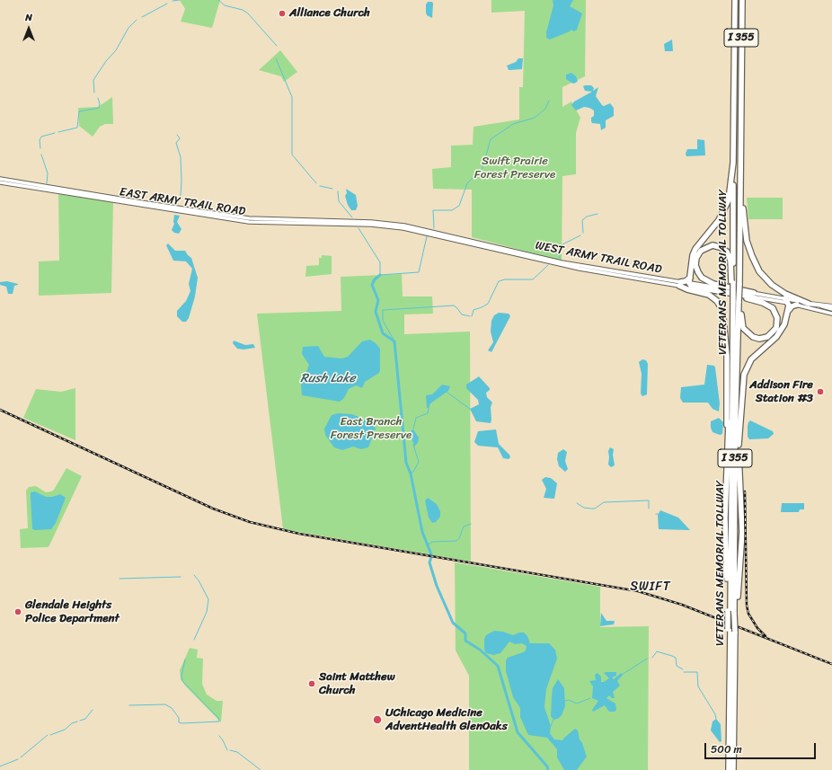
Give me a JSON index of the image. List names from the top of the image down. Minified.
{"streets":{"highway":["I 355","VETERANS MEMORIAL TOLLWAY"],"main road":["EAST ARMY TRAIL ROAD","WEST ARMY TRAIL ROAD"]},"crossings":[["I 355","VETERANS MEMORIAL TOLLWAY"],["EAST ARMY TRAIL ROAD","WEST ARMY TRAIL ROAD"]],"districts":["SWIFT"],"water":["Rush Lake"],"parks":["Swift Prairie Forest Preserve","East Branch Forest Preserve"],"places":["Alliance Church","Addison Fire Station #3","Glendale Heights Police Department","Saint Matthew Church","UChicago Medicine AdventHealth GlenOaks"],"scale_bar":"500 m","north":"top"}
